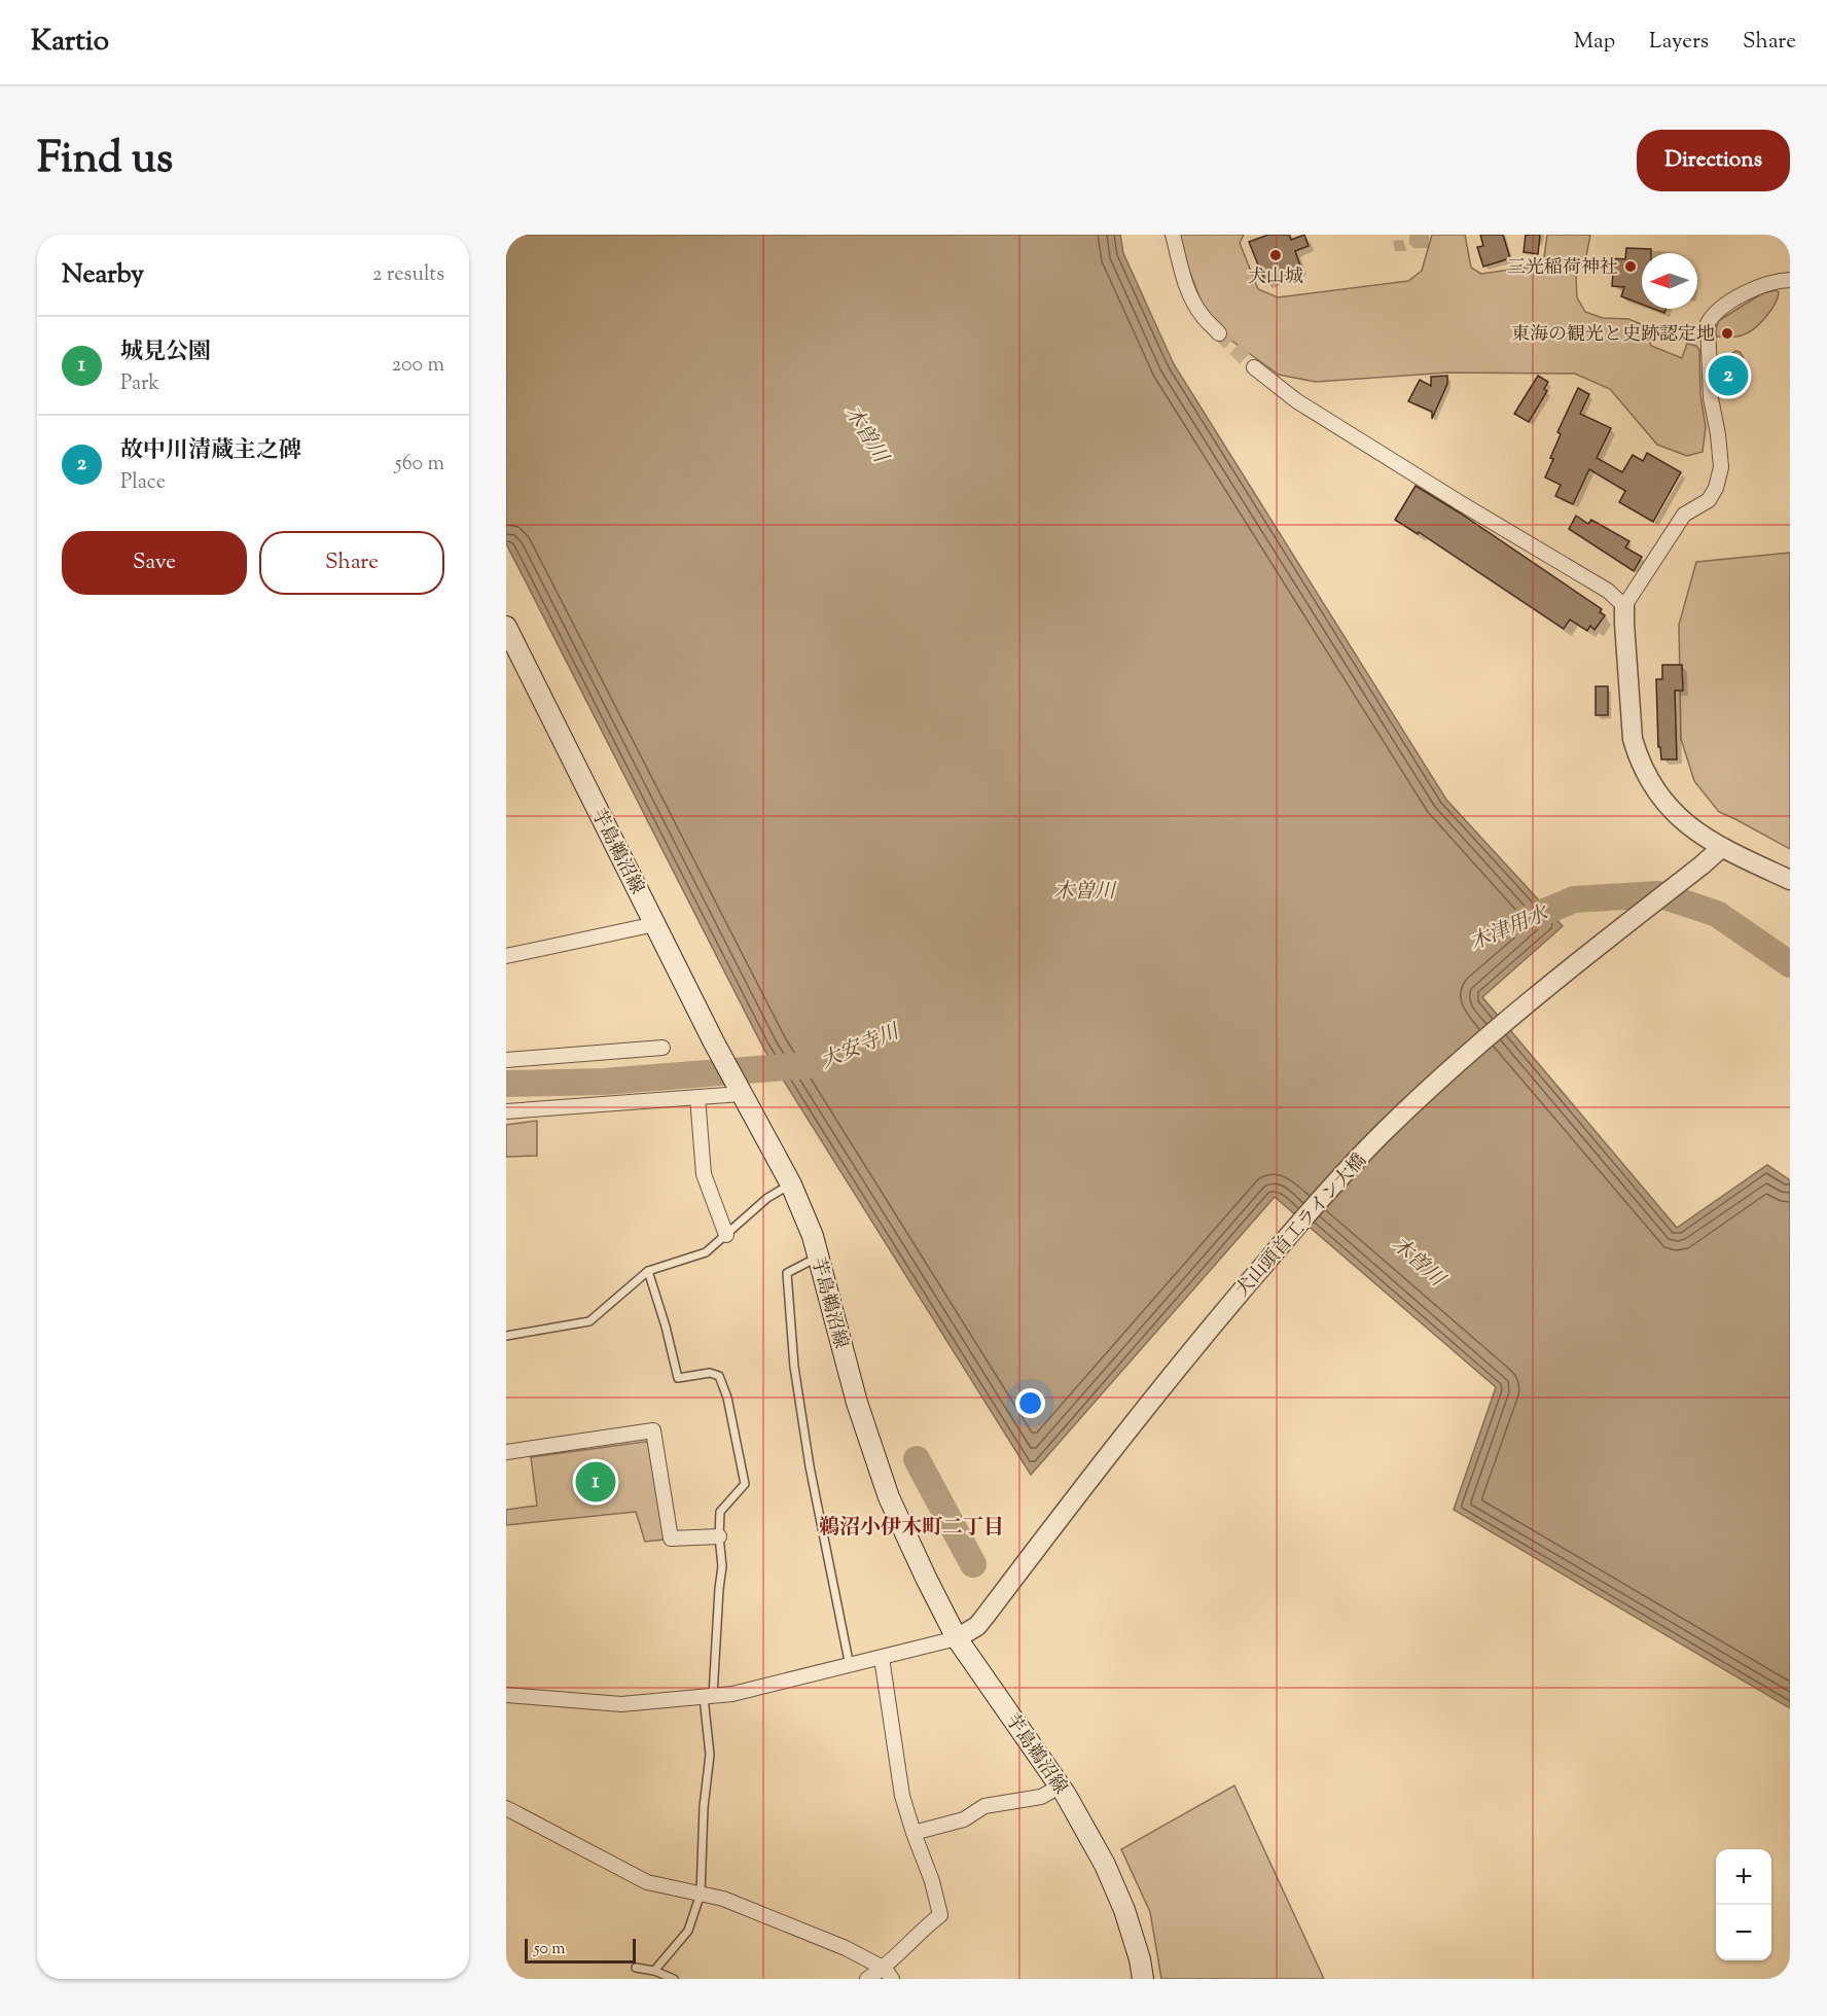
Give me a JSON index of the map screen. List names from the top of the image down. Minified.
{"streets":{"main road":["芋島鵜沼線"],"street":["犬山頭首工ライン大橋"]},"crossings":[["芋島鵜沼線","犬山頭首工ライン大橋"]],"districts":["鵜沼小伊木町二丁目"],"water":["木曽川","木津用水","大安寺川"],"places":["犬山城","三光稲荷神社","東海の観光と史跡認定地"],"scale_bar":"50 m","north":"left","page":{"header":"Kartio","nav":["Map","Layers","Share"],"title":"Find us","buttons":["Directions",["Save","Share"]],"heading":["Nearby","2 results"],"list":[{"mark":"1","name":"城見公園","note":"Park","value":"200 m"},{"mark":"2","name":"故中川清蔵主之碑","note":"Place","value":"560 m"}],"pins":["2","1"],"map_buttons":["+","−"],"scale":"50 m"}}
